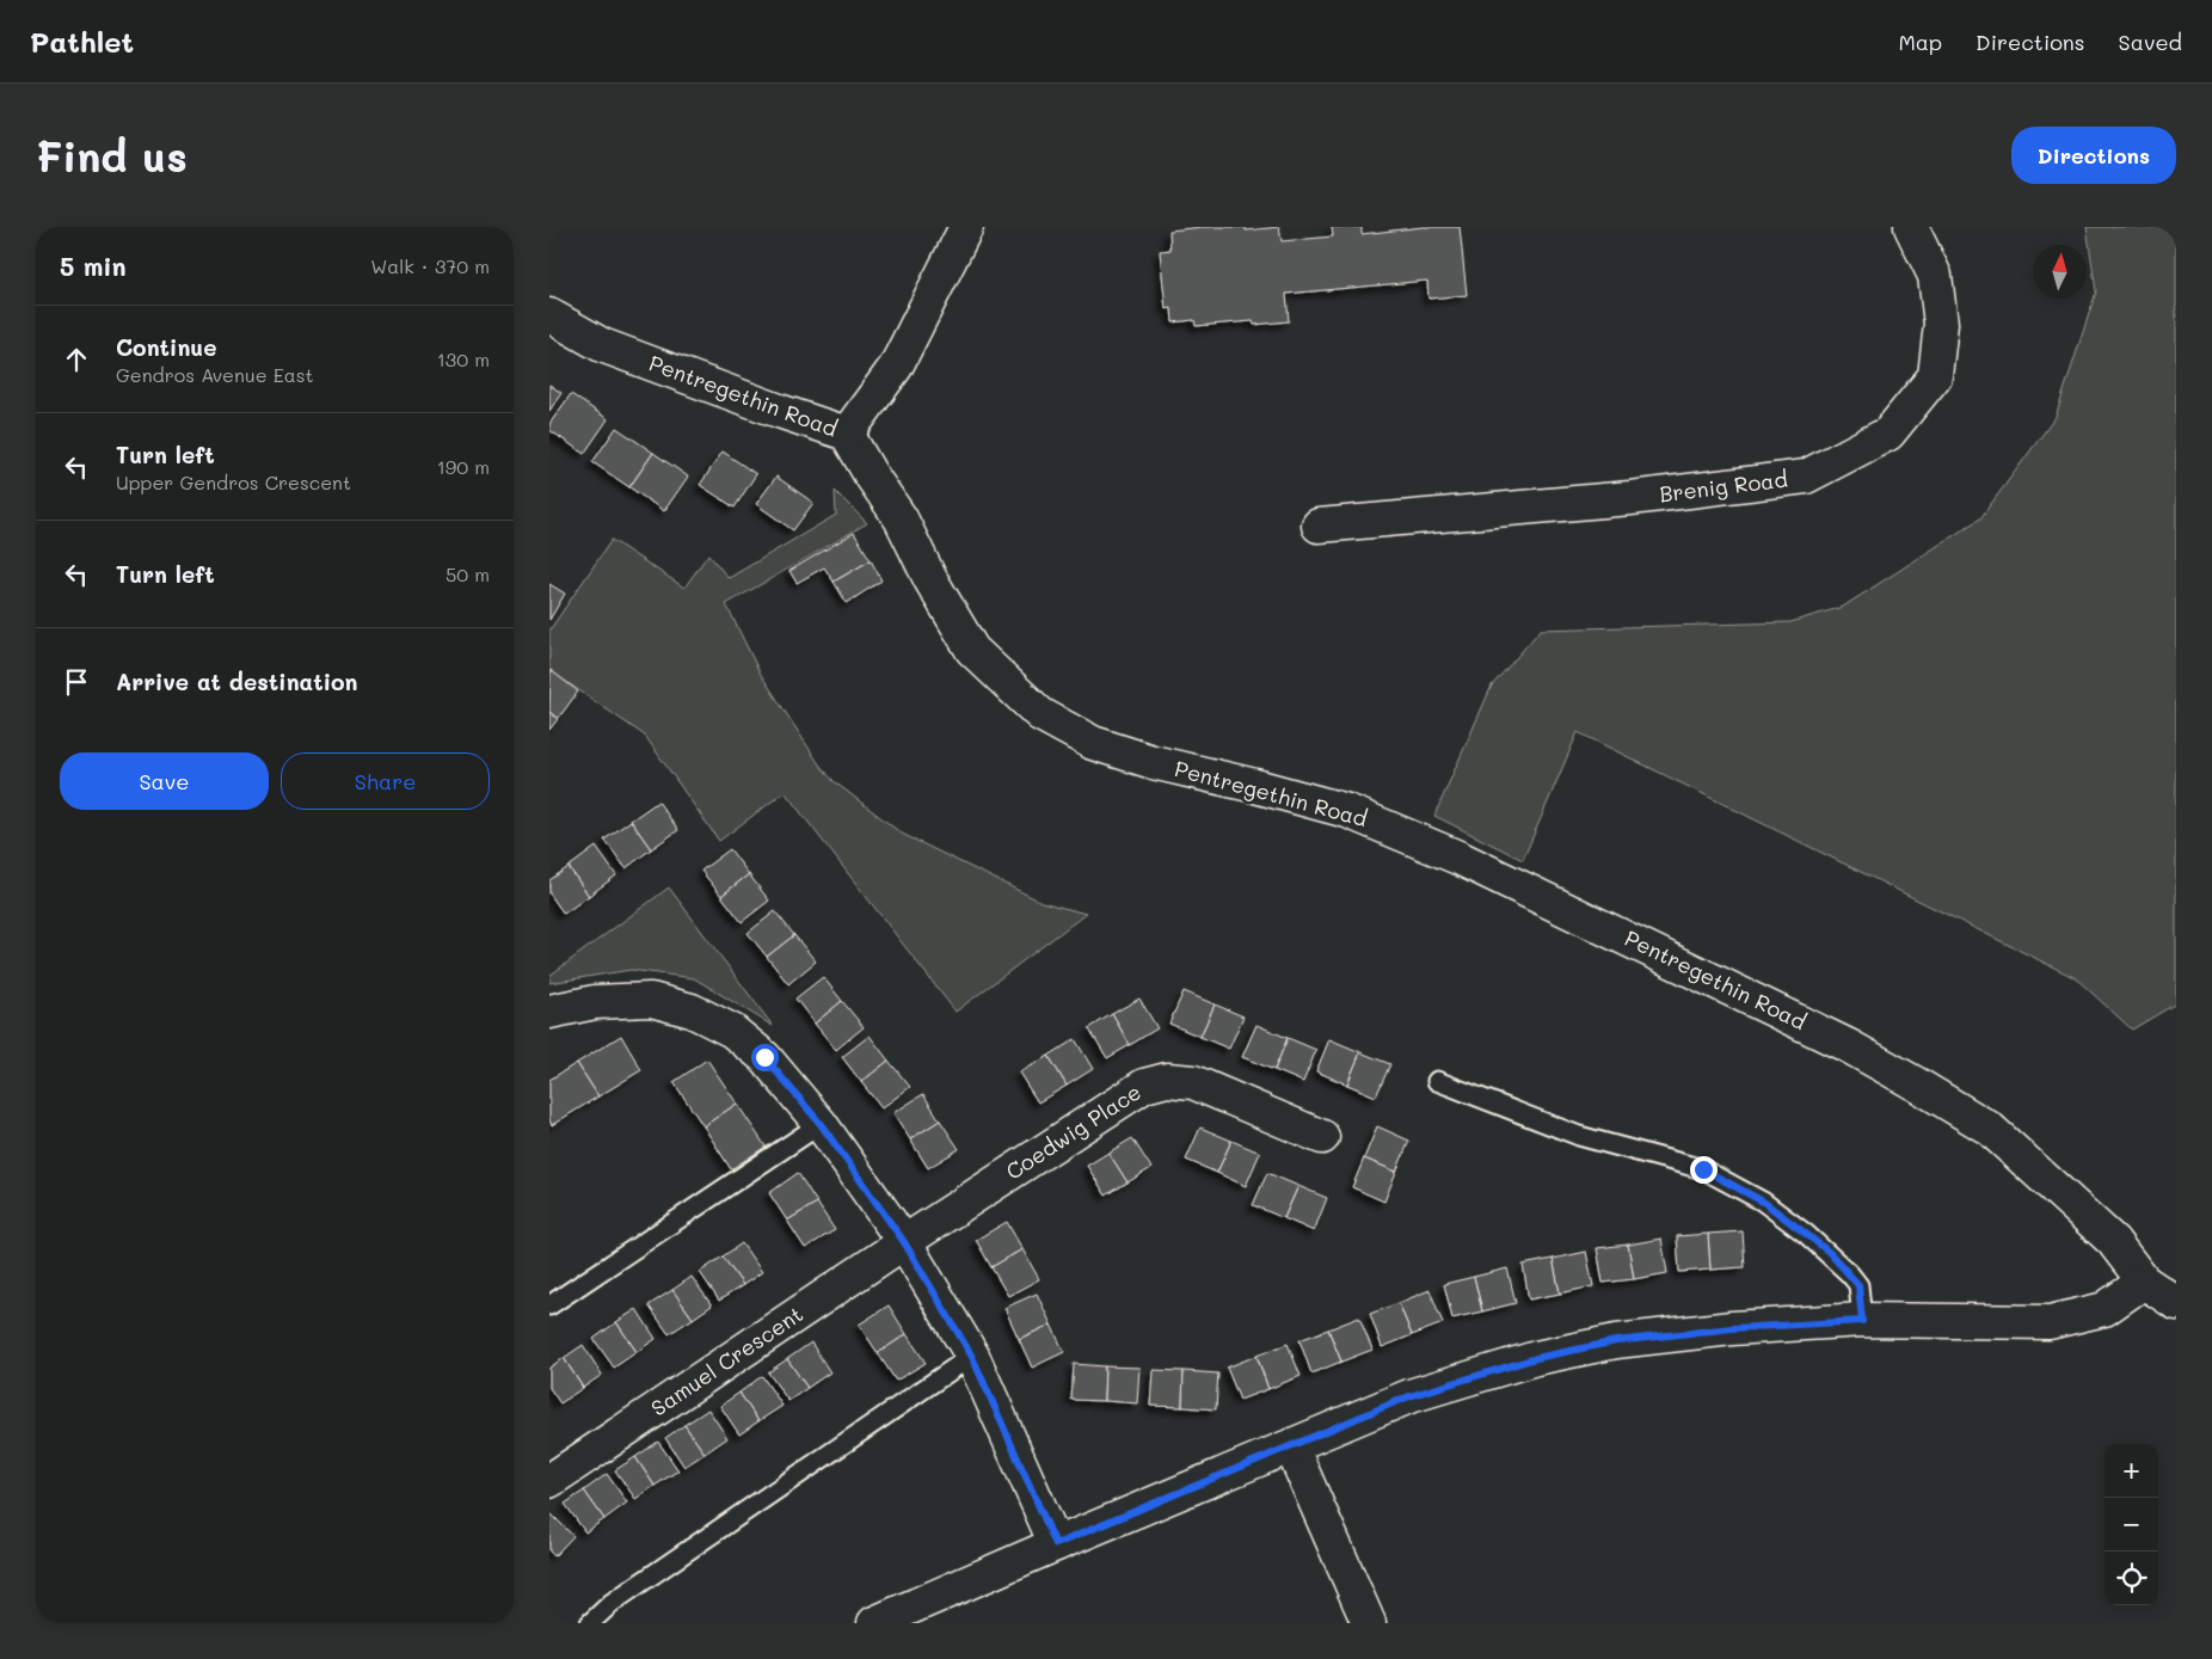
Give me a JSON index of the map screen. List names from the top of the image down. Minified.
{"streets":{"street":["Pentregethin Road","Brenig Road","Coedwig Place","Samuel Crescent"]},"crossings":[["Coedwig Place","Samuel Crescent"]],"north":"top","page":{"header":"Pathlet","nav":["Map","Directions","Saved"],"buttons":["Directions",["Save","Share"]],"title":"Find us","heading":["5 min","Walk · 370 m"],"list":[["Continue","Gendros Avenue East","130 m"],["Turn left","Upper Gendros Crescent","190 m"],["Turn left","50 m"],"Arrive at destination"],"map_buttons":["+","−"]}}
